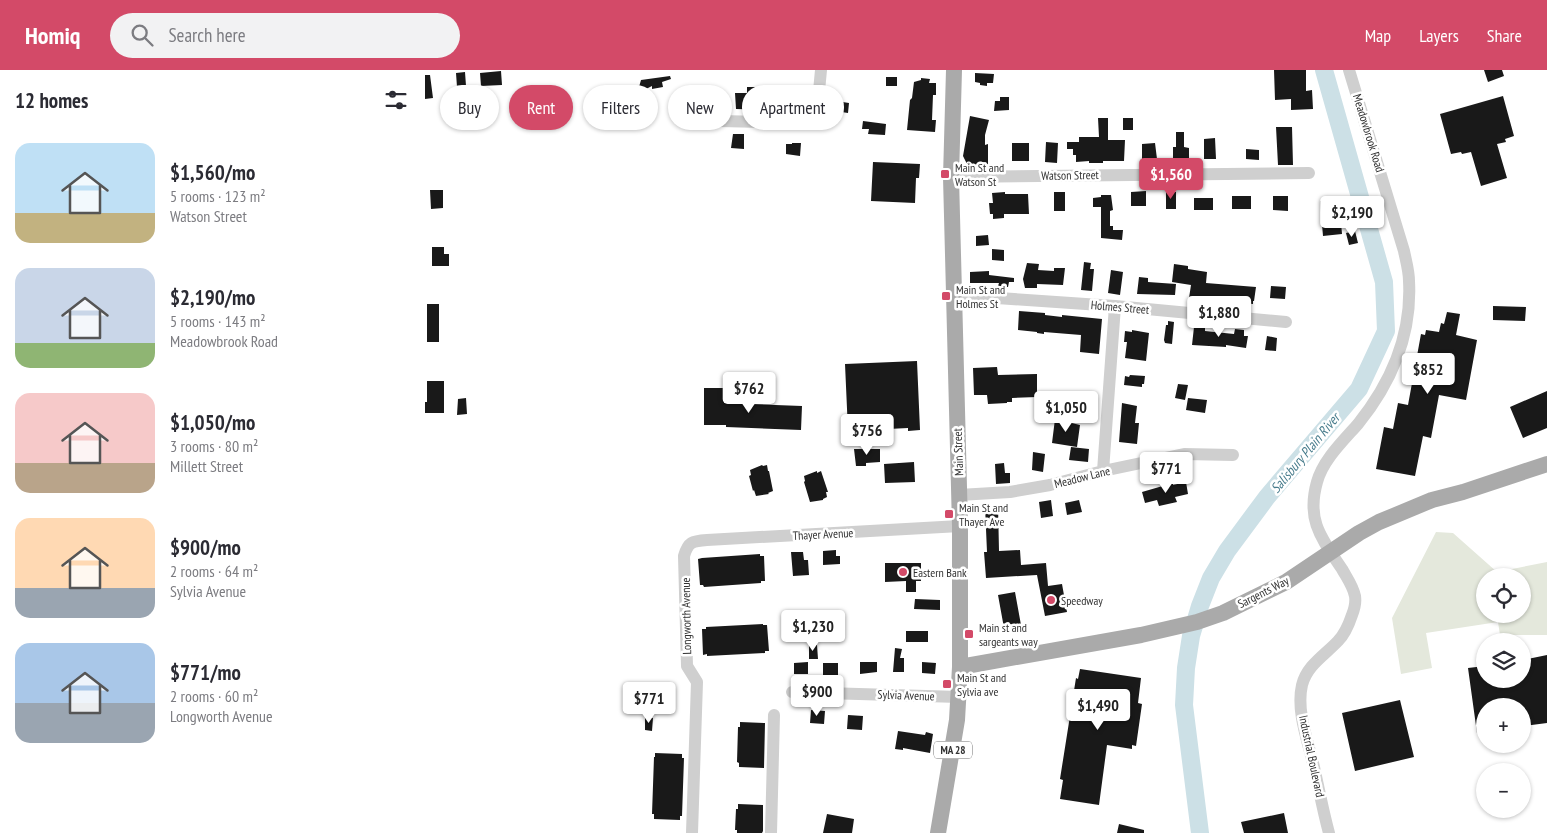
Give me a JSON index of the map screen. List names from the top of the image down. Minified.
{"streets":{"main road":["Main Street","Sargents Way","MA 28"],"street":["Meadowbrook Road","Watson Street","Holmes Street","Meadow Lane","Thayer Avenue","Longworth Avenue","Sylvia Avenue","Industrial Boulevard"]},"crossings":[["Meadowbrook Road","Sargents Way"],["Meadowbrook Road","Industrial Boulevard"],["Watson Street","Main Street"],["Holmes Street","Main Street"],["Main Street","Meadow Lane"],["Main Street","Thayer Avenue"],["Main Street","Sargents Way"],["Main Street","Sylvia Avenue"],["Thayer Avenue","Longworth Avenue"],["Sargents Way","Industrial Boulevard"]],"water":["Salisbury Plain River"],"places":{"transit":["Main St and Watson St","Main St and Holmes St","Main St and Thayer Ave","Main st and sargeants way","Main St and Sylvia ave"],"other":["Eastern Bank","Speedway"]},"page":{"header":"Homiq","search":"Search here","nav":["Map","Layers","Share"],"heading":"12 homes","chip":["Buy","Rent","Filters","New","Apartment"],"list":[{"name":"$1,560/mo","note":"5 rooms · 123 m² · Watson Street"},{"name":"$2,190/mo","note":"5 rooms · 143 m² · Meadowbrook Road"},{"name":"$1,050/mo","note":"3 rooms · 80 m² · Millett Street"},{"name":"$900/mo","note":"2 rooms · 64 m² · Sylvia Avenue"},{"name":"$771/mo","note":"2 rooms · 60 m² · Longworth Avenue"}],"price":["$1,560","$2,190","$1,880","$852","$762","$1,050","$756","$771","$1,230","$900","$771","$1,490"],"map_buttons":["+","−"]}}
